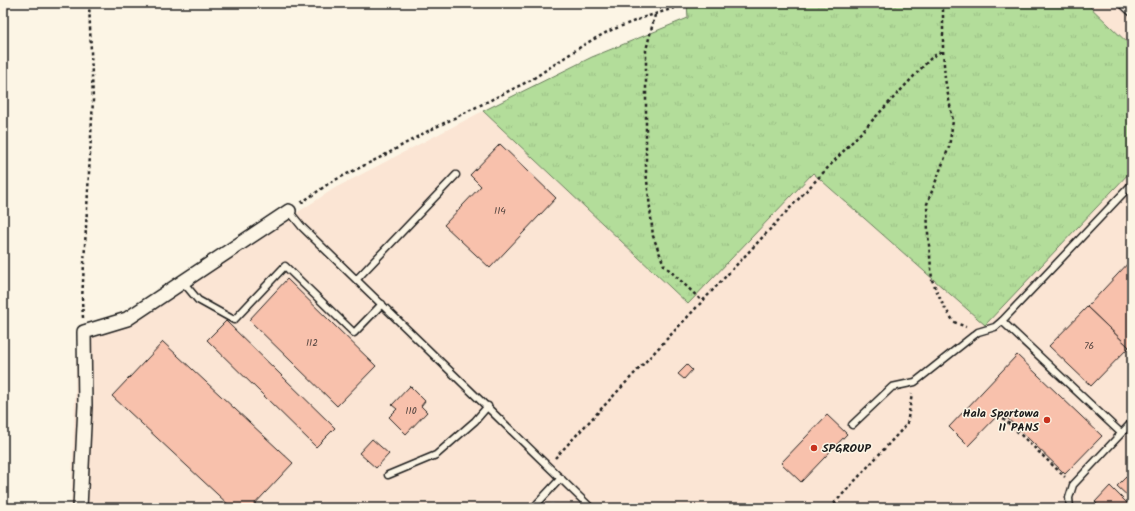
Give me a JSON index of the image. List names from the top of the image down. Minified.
{"places":["Hala Sportowa II PANS","SPGROUP"],"house_numbers":["114","112","76","110"]}
